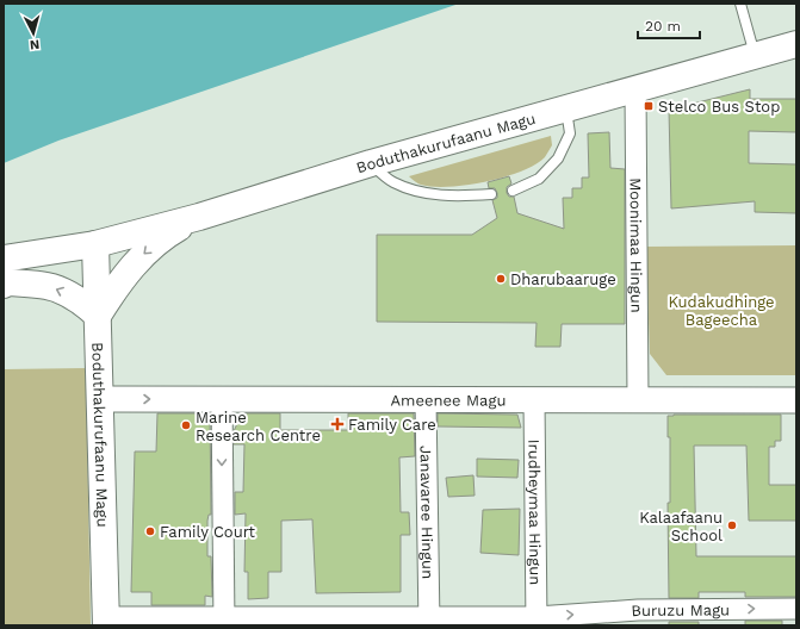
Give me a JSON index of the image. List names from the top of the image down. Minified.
{"streets":{"main road":["Boduthakurufaanu Magu"],"street":["Moonimaa Hingun","Ameenee Magu","Janavaree Hingun","Irudheymaa Hingun","Buruzu Magu"]},"crossings":[["Boduthakurufaanu Magu","Moonimaa Hingun"],["Boduthakurufaanu Magu","Ameenee Magu"],["Boduthakurufaanu Magu","Buruzu Magu"],["Moonimaa Hingun","Ameenee Magu"],["Ameenee Magu","Janavaree Hingun"],["Ameenee Magu","Irudheymaa Hingun"],["Janavaree Hingun","Buruzu Magu"],["Irudheymaa Hingun","Buruzu Magu"]],"one_way":["Buruzu Magu"],"parks":["Kudakudhinge Bageecha"],"places":{"transit":["Stelco Bus Stop"],"other":["Dharubaaruge","Marine Research Centre","Kalaafaanu School","Family Court"],"health":["Family Care"]},"scale_bar":"20 m","north":"bottom"}
